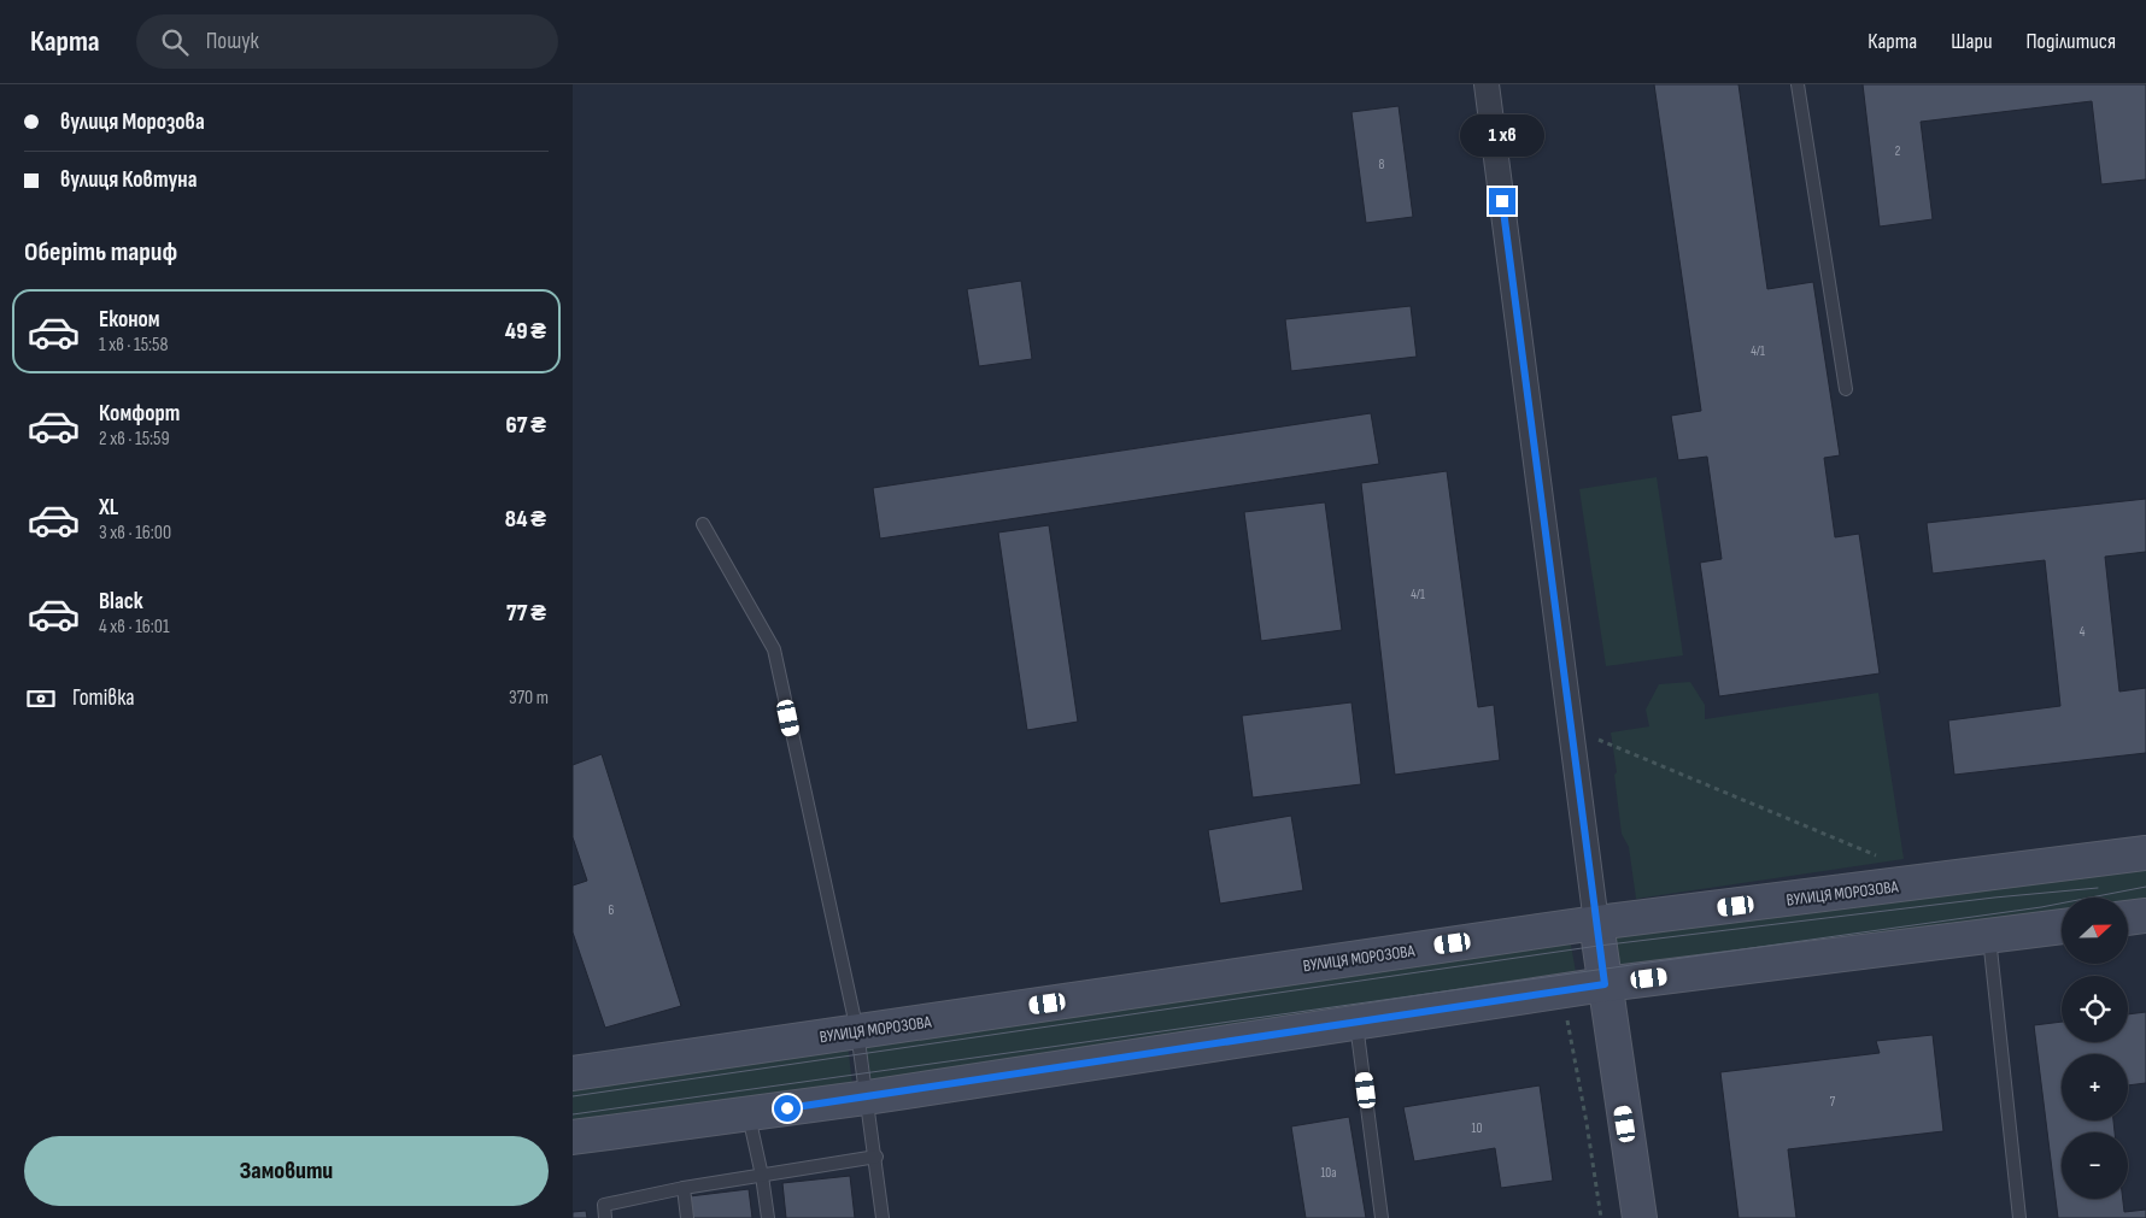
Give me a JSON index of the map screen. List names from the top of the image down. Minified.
{"streets":{"main road":["ВУЛИЦЯ МОРОЗОВА"]},"house_numbers":["2","8","4/1","4/1","4","6","7","10","10а"],"north":"right","page":{"header":"Карта","search":"Пошук","nav":["Карта","Шари","Поділитися"],"banner":["вулиця Морозова","вулиця Ковтуна"],"bubble":"1 хв","heading":"Оберіть тариф","list":[{"name":"Економ","note":"1 хв · 15:58","value":"49 ₴"},{"name":"Комфорт","note":"2 хв · 15:59","value":"67 ₴"},{"name":"XL","note":"3 хв · 16:00","value":"84 ₴"},{"name":"Black","note":"4 хв · 16:01","value":"77 ₴"}],"pay":["Готівка","370 m"],"map_buttons":["+","−"],"buttons":"Замовити"}}
